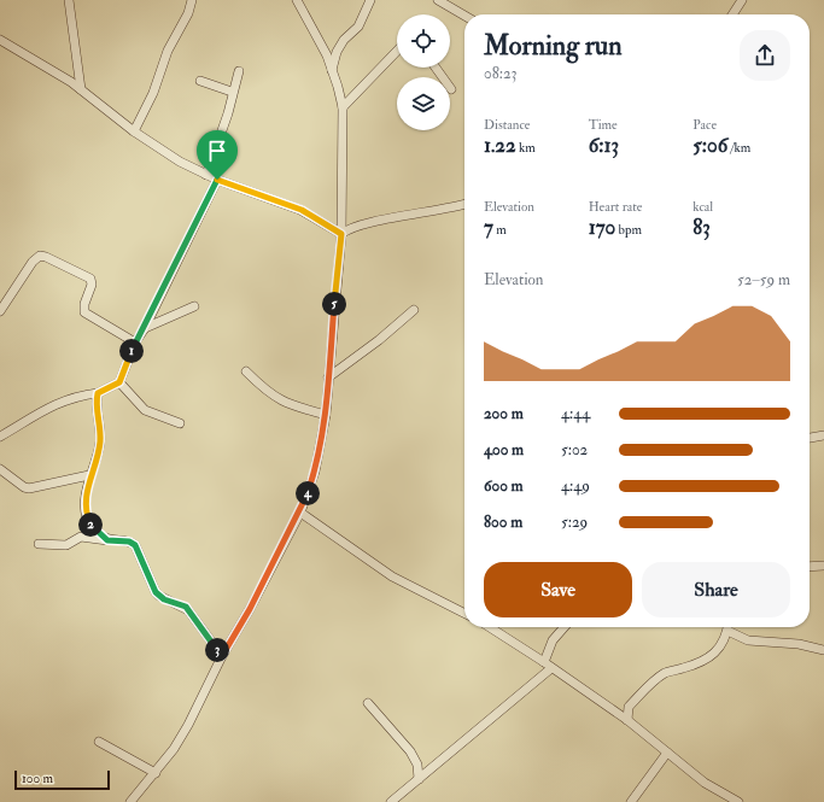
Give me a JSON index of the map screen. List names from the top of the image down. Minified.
{"scale_bar":"100 m","page":{"heading":["Morning run","08:23"],"stats":[["Distance","1.22 km"],["Time","6:13"],["Pace","5:06 /km"],["Elevation","7 m"],["Heart rate","170 bpm"],["kcal","83"]],"chart":["Elevation","52–59 m"],"pins":["5","1","4","2","3"],"list":[{"name":"200 m","note":"4:44"},{"name":"400 m","note":"5:02"},{"name":"600 m","note":"4:49"},{"name":"800 m","note":"5:29"}],"buttons":["Save","Share"],"scale":"100 m"}}
